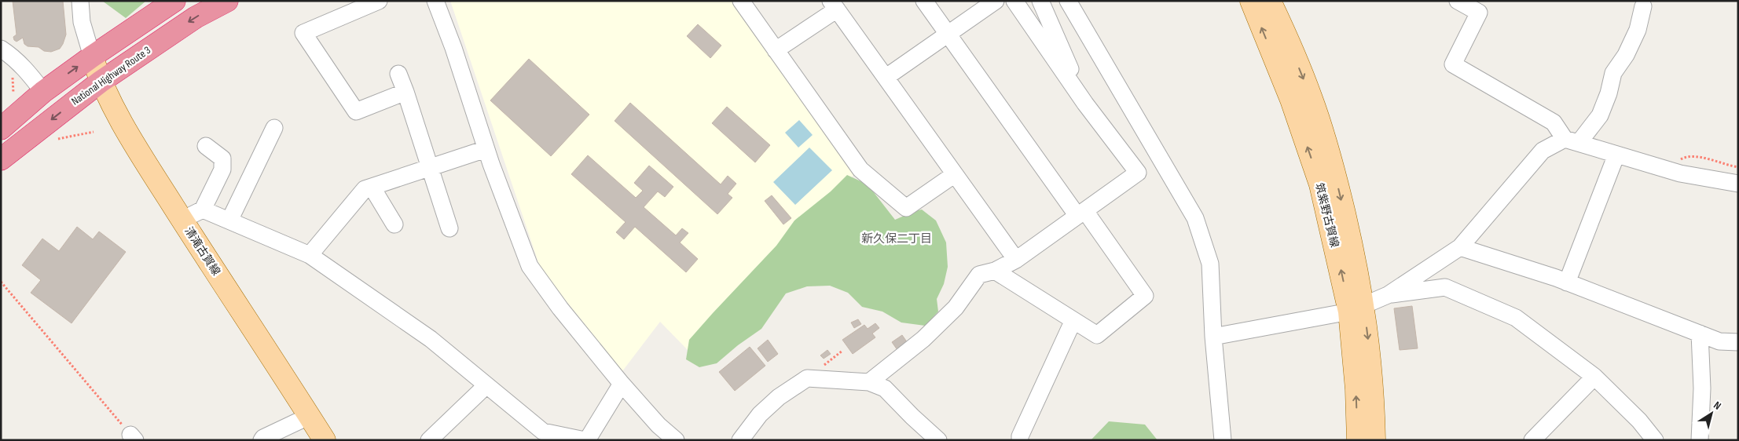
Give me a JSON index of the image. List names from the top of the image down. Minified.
{"streets":{"highway":["National Highway Route 3"],"main road":["筑紫野古賀線","清滝古賀線"]},"crossings":[["National Highway Route 3","清滝古賀線"]],"districts":["新久保二丁目"],"north":"top right"}
